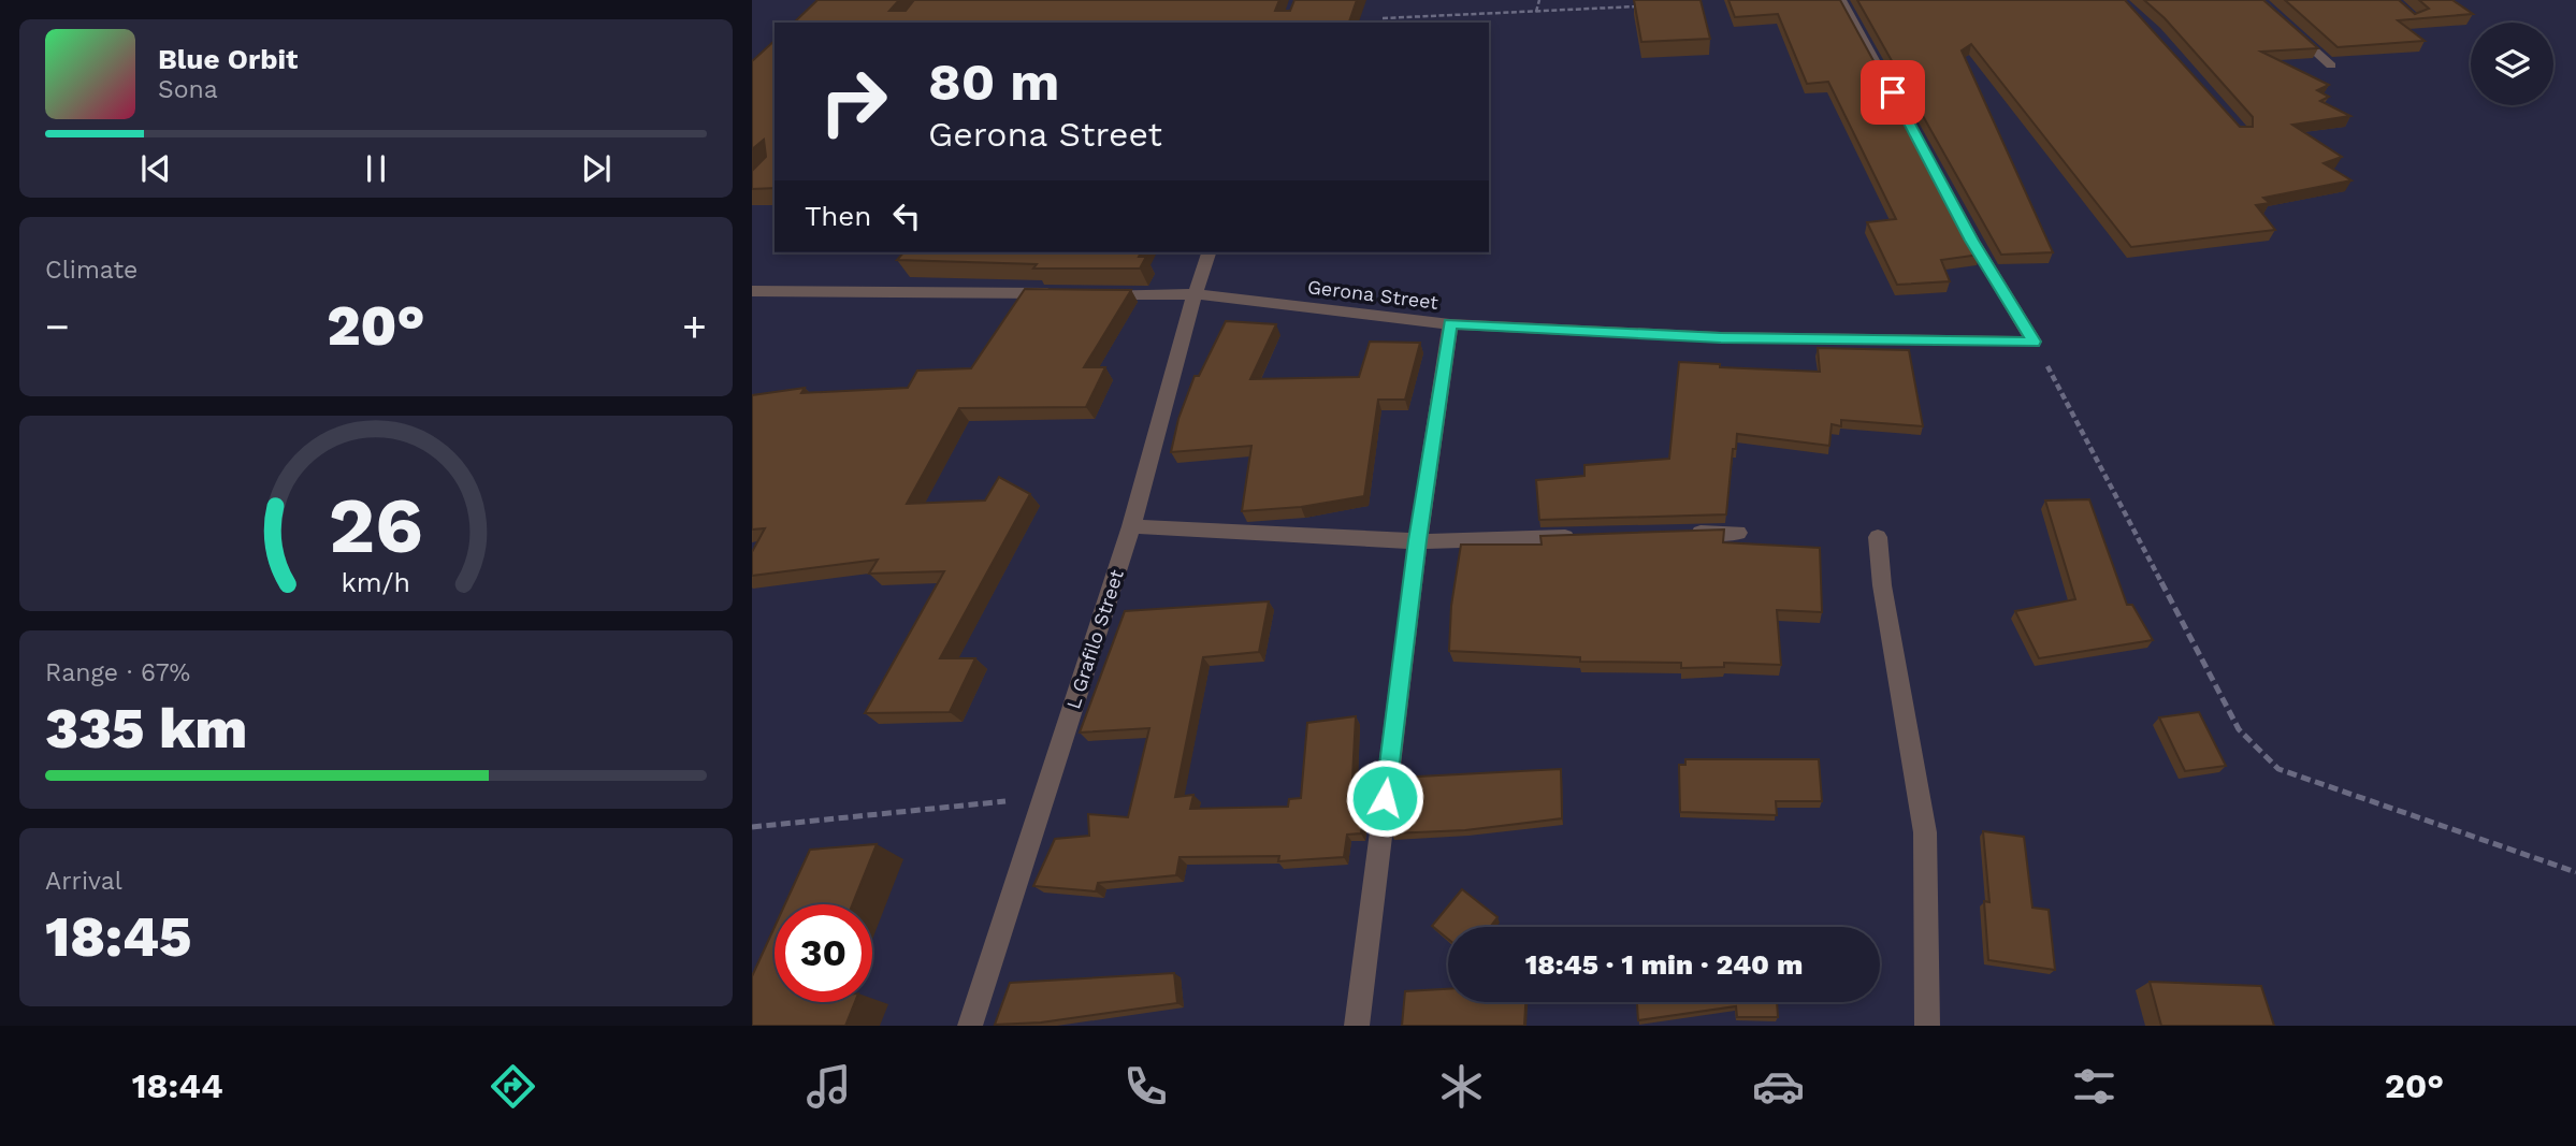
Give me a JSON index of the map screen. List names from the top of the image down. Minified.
{"streets":{"street":["Gerona Street","L Grafilo Street"]},"crossings":[["Gerona Street","L Grafilo Street"]],"page":{"turn":["80 m","Gerona Street"],"song":["Blue Orbit","Sona"],"then":"Then","tile":["Climate",["Range · 67%","335 km"],["Arrival","18:45"]],"heat":["−","20°","+"],"limit":"30","trip":"18:45 · 1 min · 240 m","tabs":["18:44","20°"],"gauge":["26","km/h"]}}
